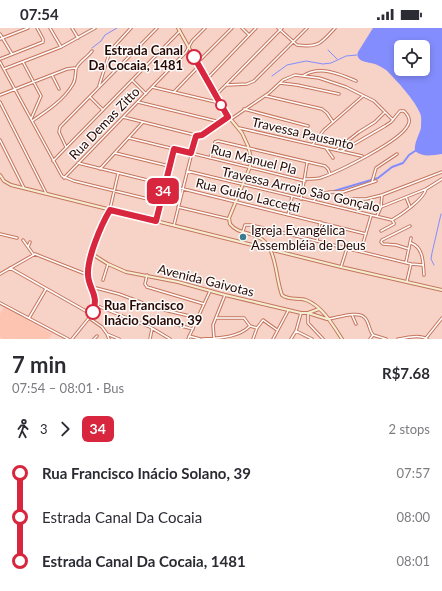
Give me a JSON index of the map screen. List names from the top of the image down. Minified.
{"streets":{"street":["Rua Demas Zitto","Travessa Pausanto","Rua Manuel Pla","Travessa Arroio São Gonçalo","Rua Guido Laccetti","Avenida Gaivotas"]},"crossings":[["Rua Demas Zitto","Rua Guido Laccetti"],["Travessa Pausanto","Rua Manuel Pla"]],"places":["Estrada Canal Da Cocaia, 1481","Igreja Evangélica Assembléia de Deus","Rua Francisco Inácio Solano, 39"],"lines":["bus line 34"],"page":{"status":"07:54","on_map":"34","heading":["7 min","07:54 – 08:01 · Bus","R$7.68"],"legs":["3","34","2 stops"],"list":[{"name":"Rua Francisco Inácio Solano, 39","value":"07:57"},{"name":"Estrada Canal Da Cocaia","value":"08:00"},{"name":"Estrada Canal Da Cocaia, 1481","value":"08:01"}]}}
